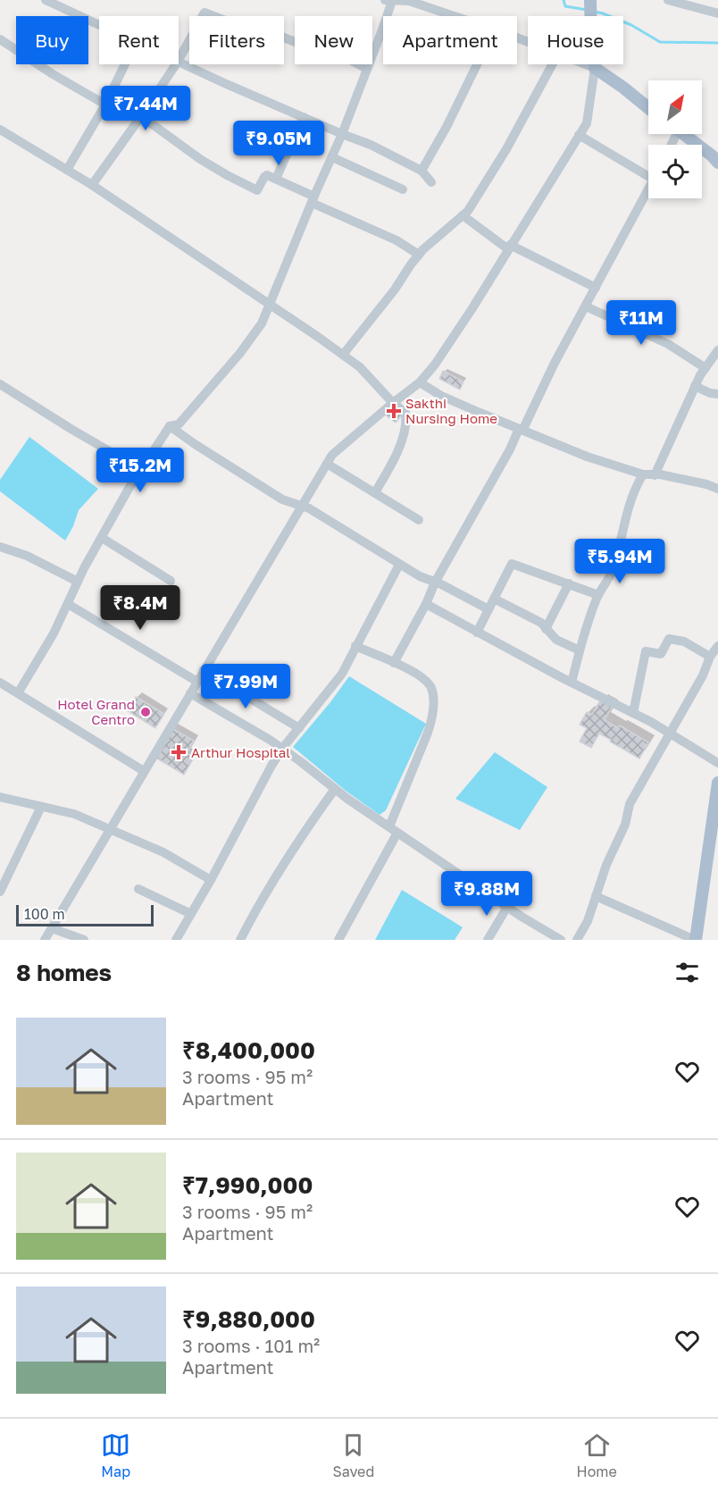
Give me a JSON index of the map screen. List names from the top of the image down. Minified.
{"places":{"health":["Sakthi Nursing Home","Arthur Hospital"],"other":["Hotel Grand Centro"]},"scale_bar":"100 m","north":"top right","page":{"chip":["Buy","Rent","Filters","New","Apartment","House"],"price":["₹7.44M","₹9.05M","₹11M","₹15.2M","₹5.94M","₹8.4M","₹7.99M","₹9.88M"],"scale":"100 m","heading":"8 homes","list":[{"name":"₹8,400,000","note":"3 rooms · 95 m² · Apartment"},{"name":"₹7,990,000","note":"3 rooms · 95 m² · Apartment"},{"name":"₹9,880,000","note":"3 rooms · 101 m² · Apartment"}],"tabs":["Map","Saved","Home"]}}
